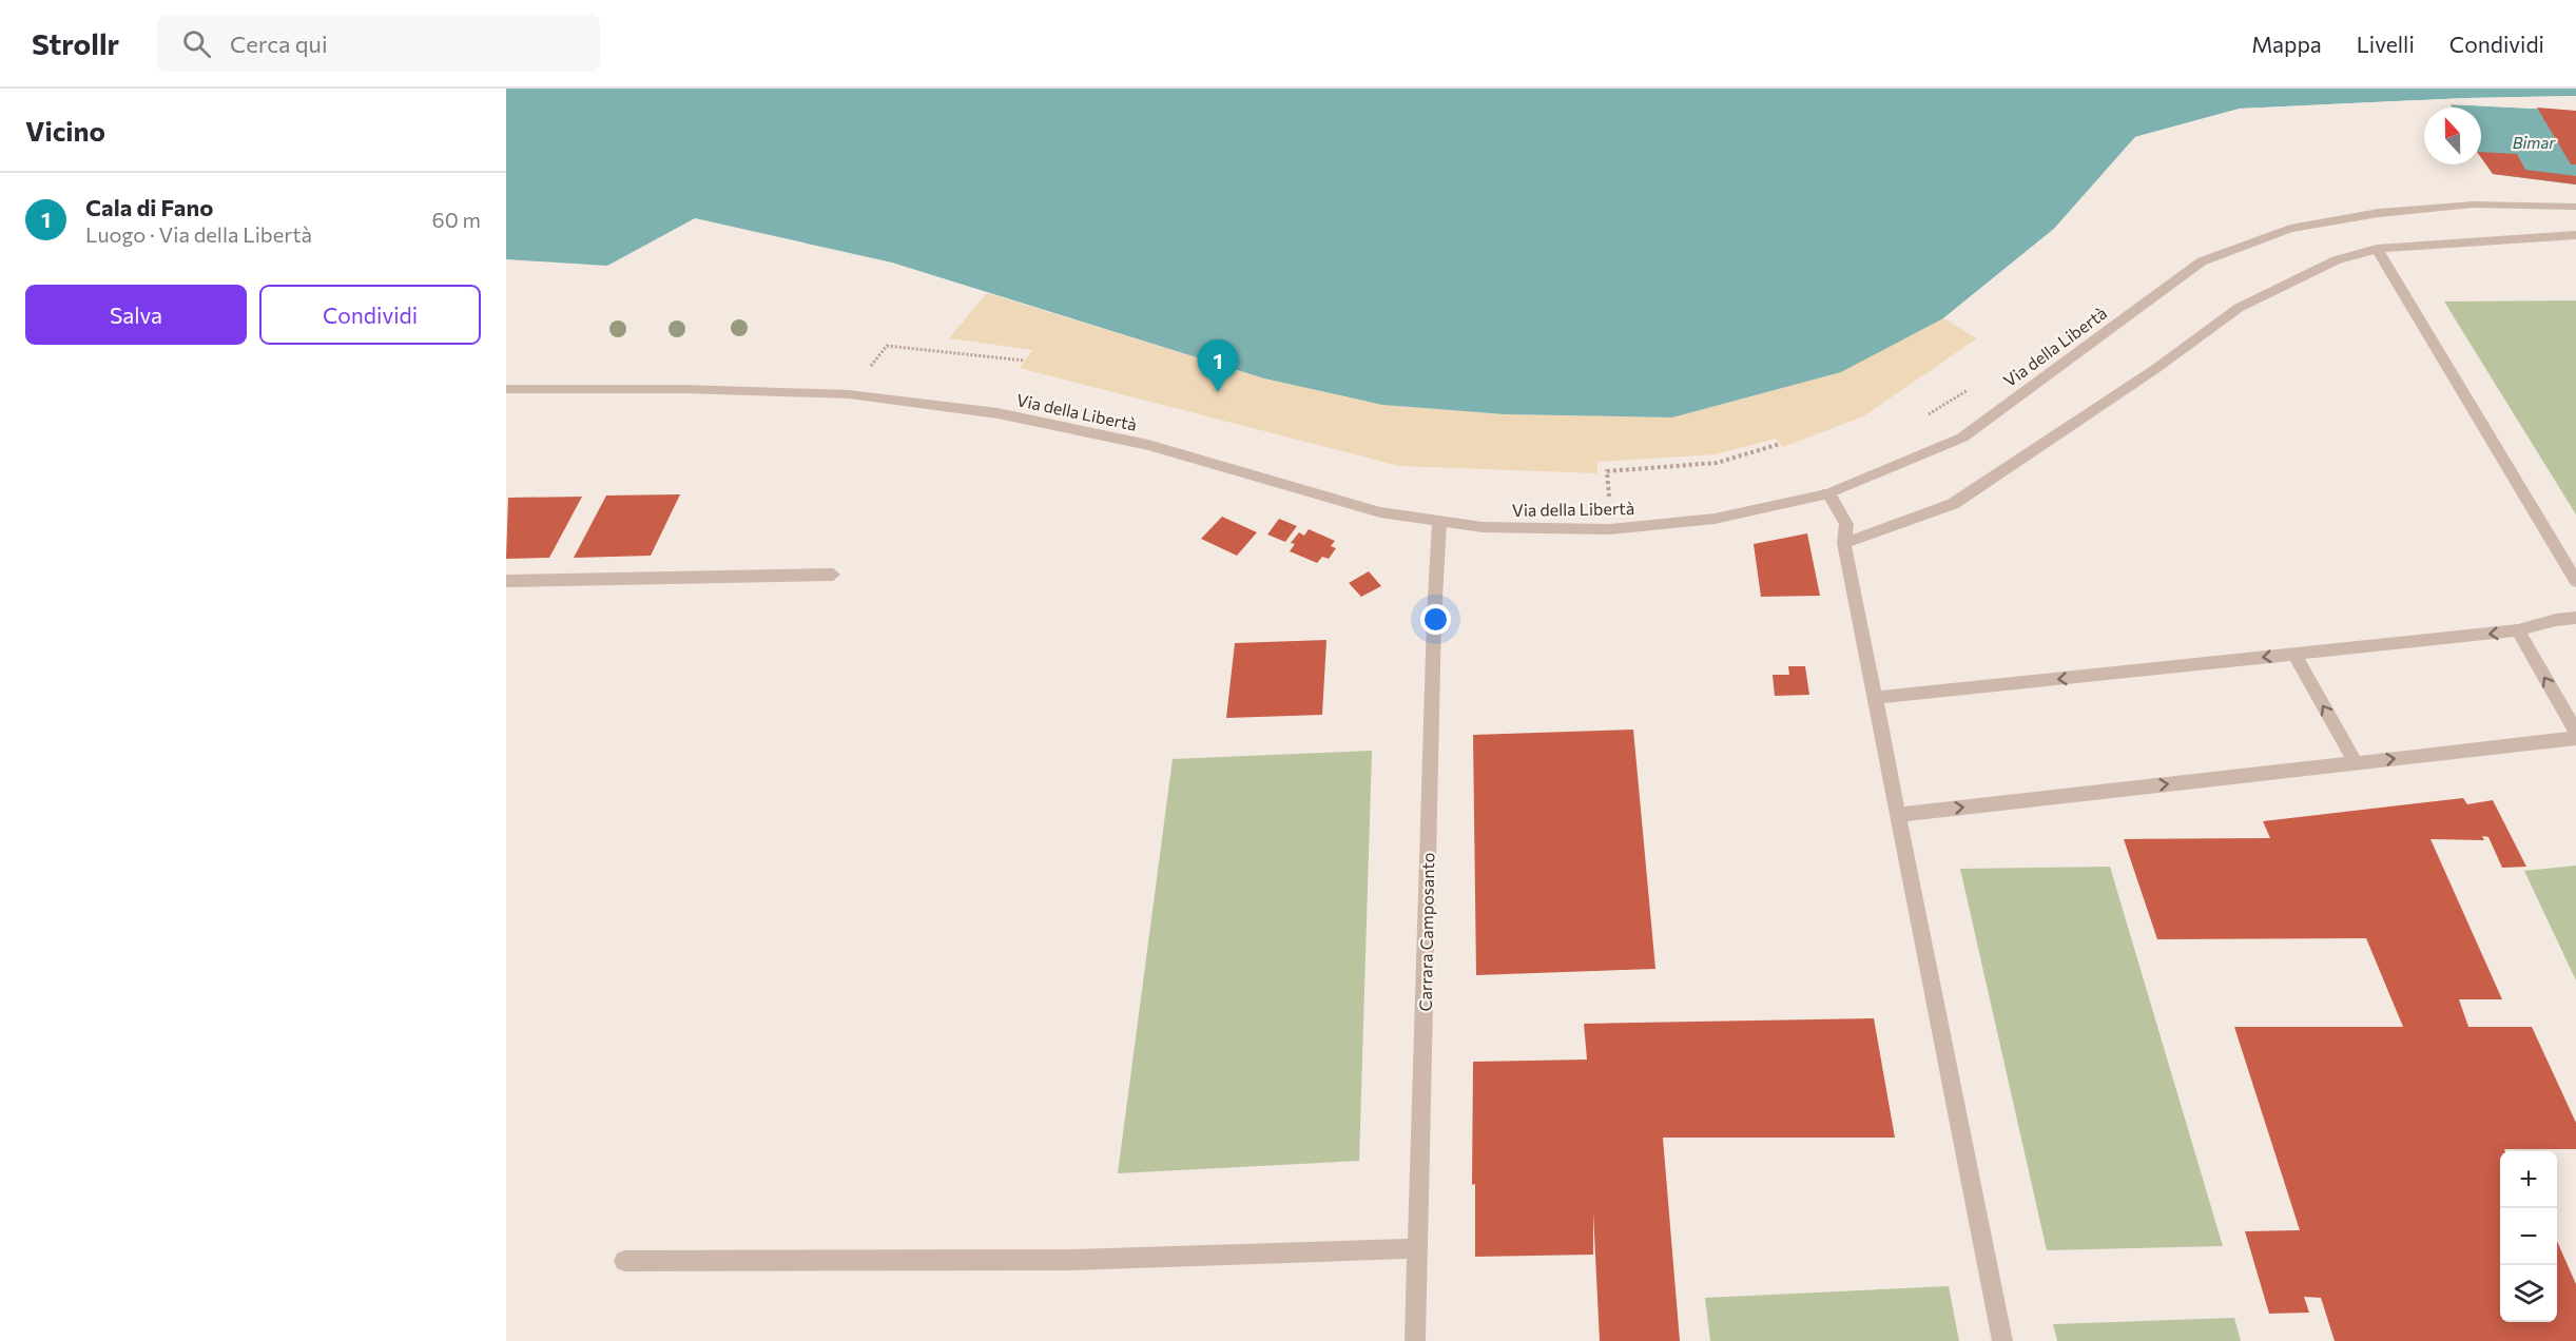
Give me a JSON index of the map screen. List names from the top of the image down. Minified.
{"streets":{"street":["Via della Libertà","Carrara Camposanto"]},"crossings":[["Via della Libertà","Carrara Camposanto"]],"water":["Bimar"],"north":"top","page":{"header":"Strollr","search":"Cerca qui","nav":["Mappa","Livelli","Condividi"],"heading":"Vicino","list":[{"mark":"1","name":"Cala di Fano","note":"Luogo · Via della Libertà","value":"60 m"}],"buttons":["Salva","Condividi"],"pins":"1","map_buttons":["+","−"]}}
